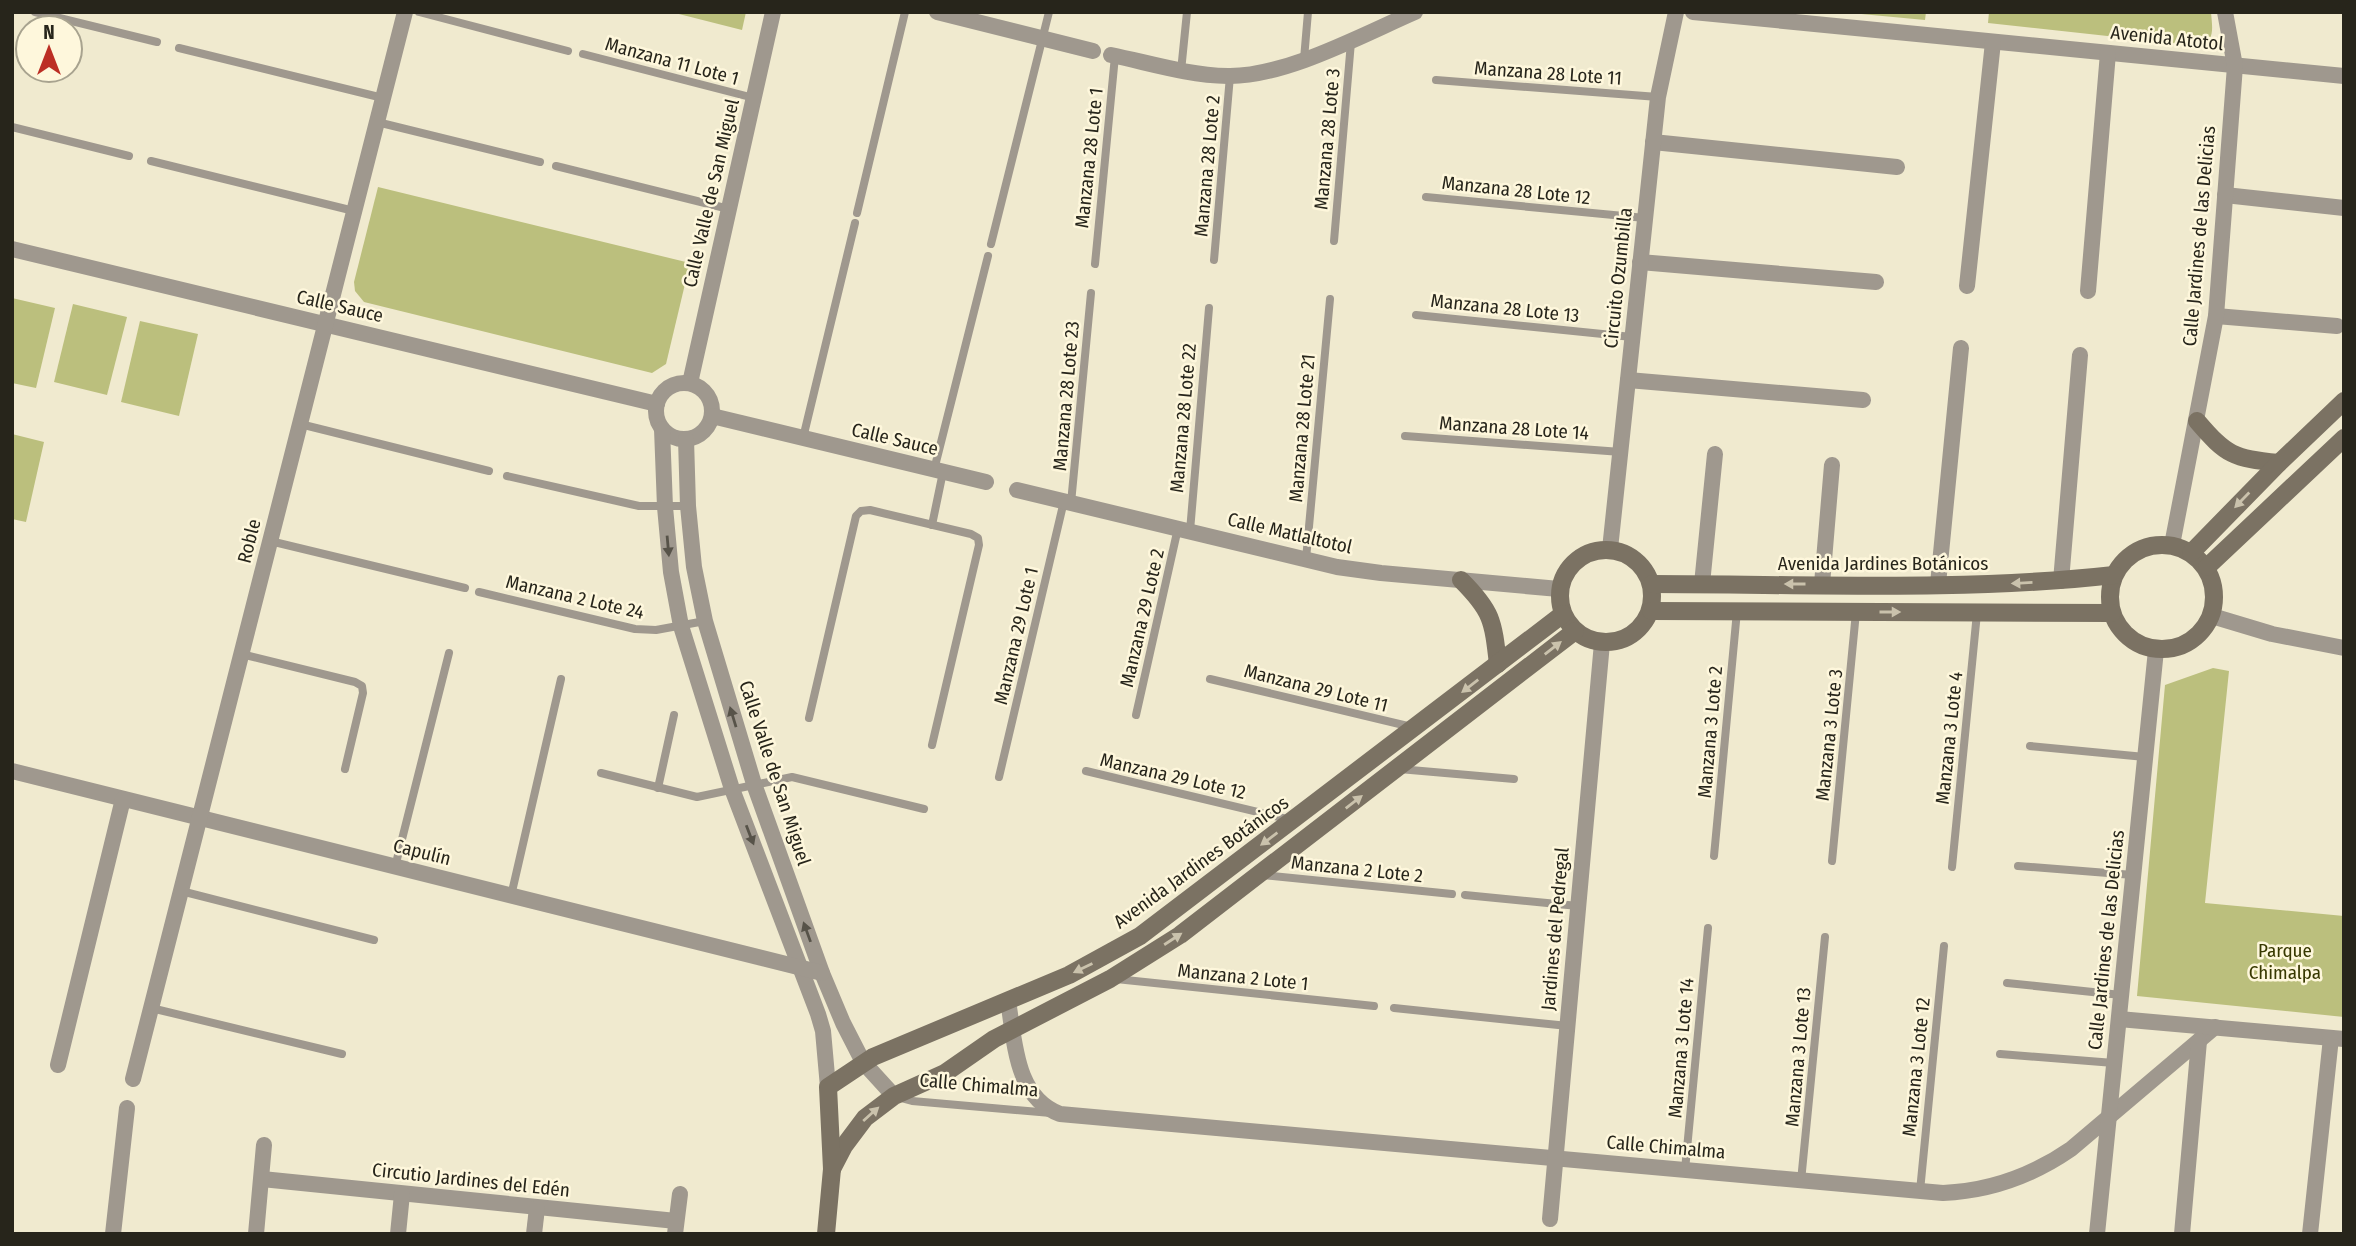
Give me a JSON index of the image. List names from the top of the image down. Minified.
{"streets":{"street":["Avenida Atotol","Calle Valle de San Miguel","Calle Jardines de las Delicias","Circuito Ozumbilla","Calle Sauce","Calle Matlaltotol","Roble","Avenida Jardines Botánicos","Capulín","Jardines del Pedregal","Calle Chimalma","Circutio Jardines del Edén"],"lane":["Manzana 11 Lote 1","Manzana 28 Lote 11","Manzana 28 Lote 3","Manzana 28 Lote 1","Manzana 28 Lote 2","Manzana 28 Lote 12","Manzana 28 Lote 13","Manzana 28 Lote 23","Manzana 28 Lote 22","Manzana 28 Lote 21","Manzana 28 Lote 14","Manzana 2 Lote 24","Manzana 29 Lote 2","Manzana 29 Lote 1","Manzana 29 Lote 11","Manzana 3 Lote 2","Manzana 3 Lote 3","Manzana 3 Lote 4","Manzana 29 Lote 12","Manzana 2 Lote 2","Manzana 2 Lote 1","Manzana 3 Lote 14","Manzana 3 Lote 13","Manzana 3 Lote 12"]},"crossings":[["Avenida Atotol","Calle Jardines de las Delicias"],["Manzana 11 Lote 1","Calle Valle de San Miguel"],["Manzana 28 Lote 11","Circuito Ozumbilla"],["Manzana 28 Lote 12","Circuito Ozumbilla"],["Calle Valle de San Miguel","Calle Sauce"],["Calle Valle de San Miguel","Avenida Jardines Botánicos"],["Calle Valle de San Miguel","Manzana 2 Lote 24"],["Calle Valle de San Miguel","Capulín"],["Calle Valle de San Miguel","Calle Chimalma"],["Calle Jardines de las Delicias","Avenida Jardines Botánicos"],["Calle Jardines de las Delicias","Calle Chimalma"],["Circuito Ozumbilla","Manzana 28 Lote 13"],["Circuito Ozumbilla","Manzana 28 Lote 14"],["Circuito Ozumbilla","Calle Matlaltotol"],["Circuito Ozumbilla","Avenida Jardines Botánicos"],["Circuito Ozumbilla","Jardines del Pedregal"],["Calle Sauce","Roble"],["Manzana 28 Lote 23","Calle Matlaltotol"],["Manzana 28 Lote 23","Manzana 29 Lote 1"],["Manzana 28 Lote 22","Calle Matlaltotol"],["Manzana 28 Lote 22","Manzana 29 Lote 2"],["Manzana 28 Lote 21","Calle Matlaltotol"],["Calle Matlaltotol","Avenida Jardines Botánicos"],["Calle Matlaltotol","Manzana 29 Lote 2"],["Calle Matlaltotol","Manzana 29 Lote 1"],["Calle Matlaltotol","Jardines del Pedregal"],["Roble","Capulín"],["Avenida Jardines Botánicos","Manzana 29 Lote 11"],["Avenida Jardines Botánicos","Manzana 29 Lote 12"],["Avenida Jardines Botánicos","Jardines del Pedregal"],["Avenida Jardines Botánicos","Calle Chimalma"],["Jardines del Pedregal","Calle Chimalma"],["Manzana 3 Lote 14","Calle Chimalma"],["Manzana 3 Lote 13","Calle Chimalma"],["Manzana 3 Lote 12","Calle Chimalma"]],"parks":["Parque Chimalpa"],"north":"top"}
